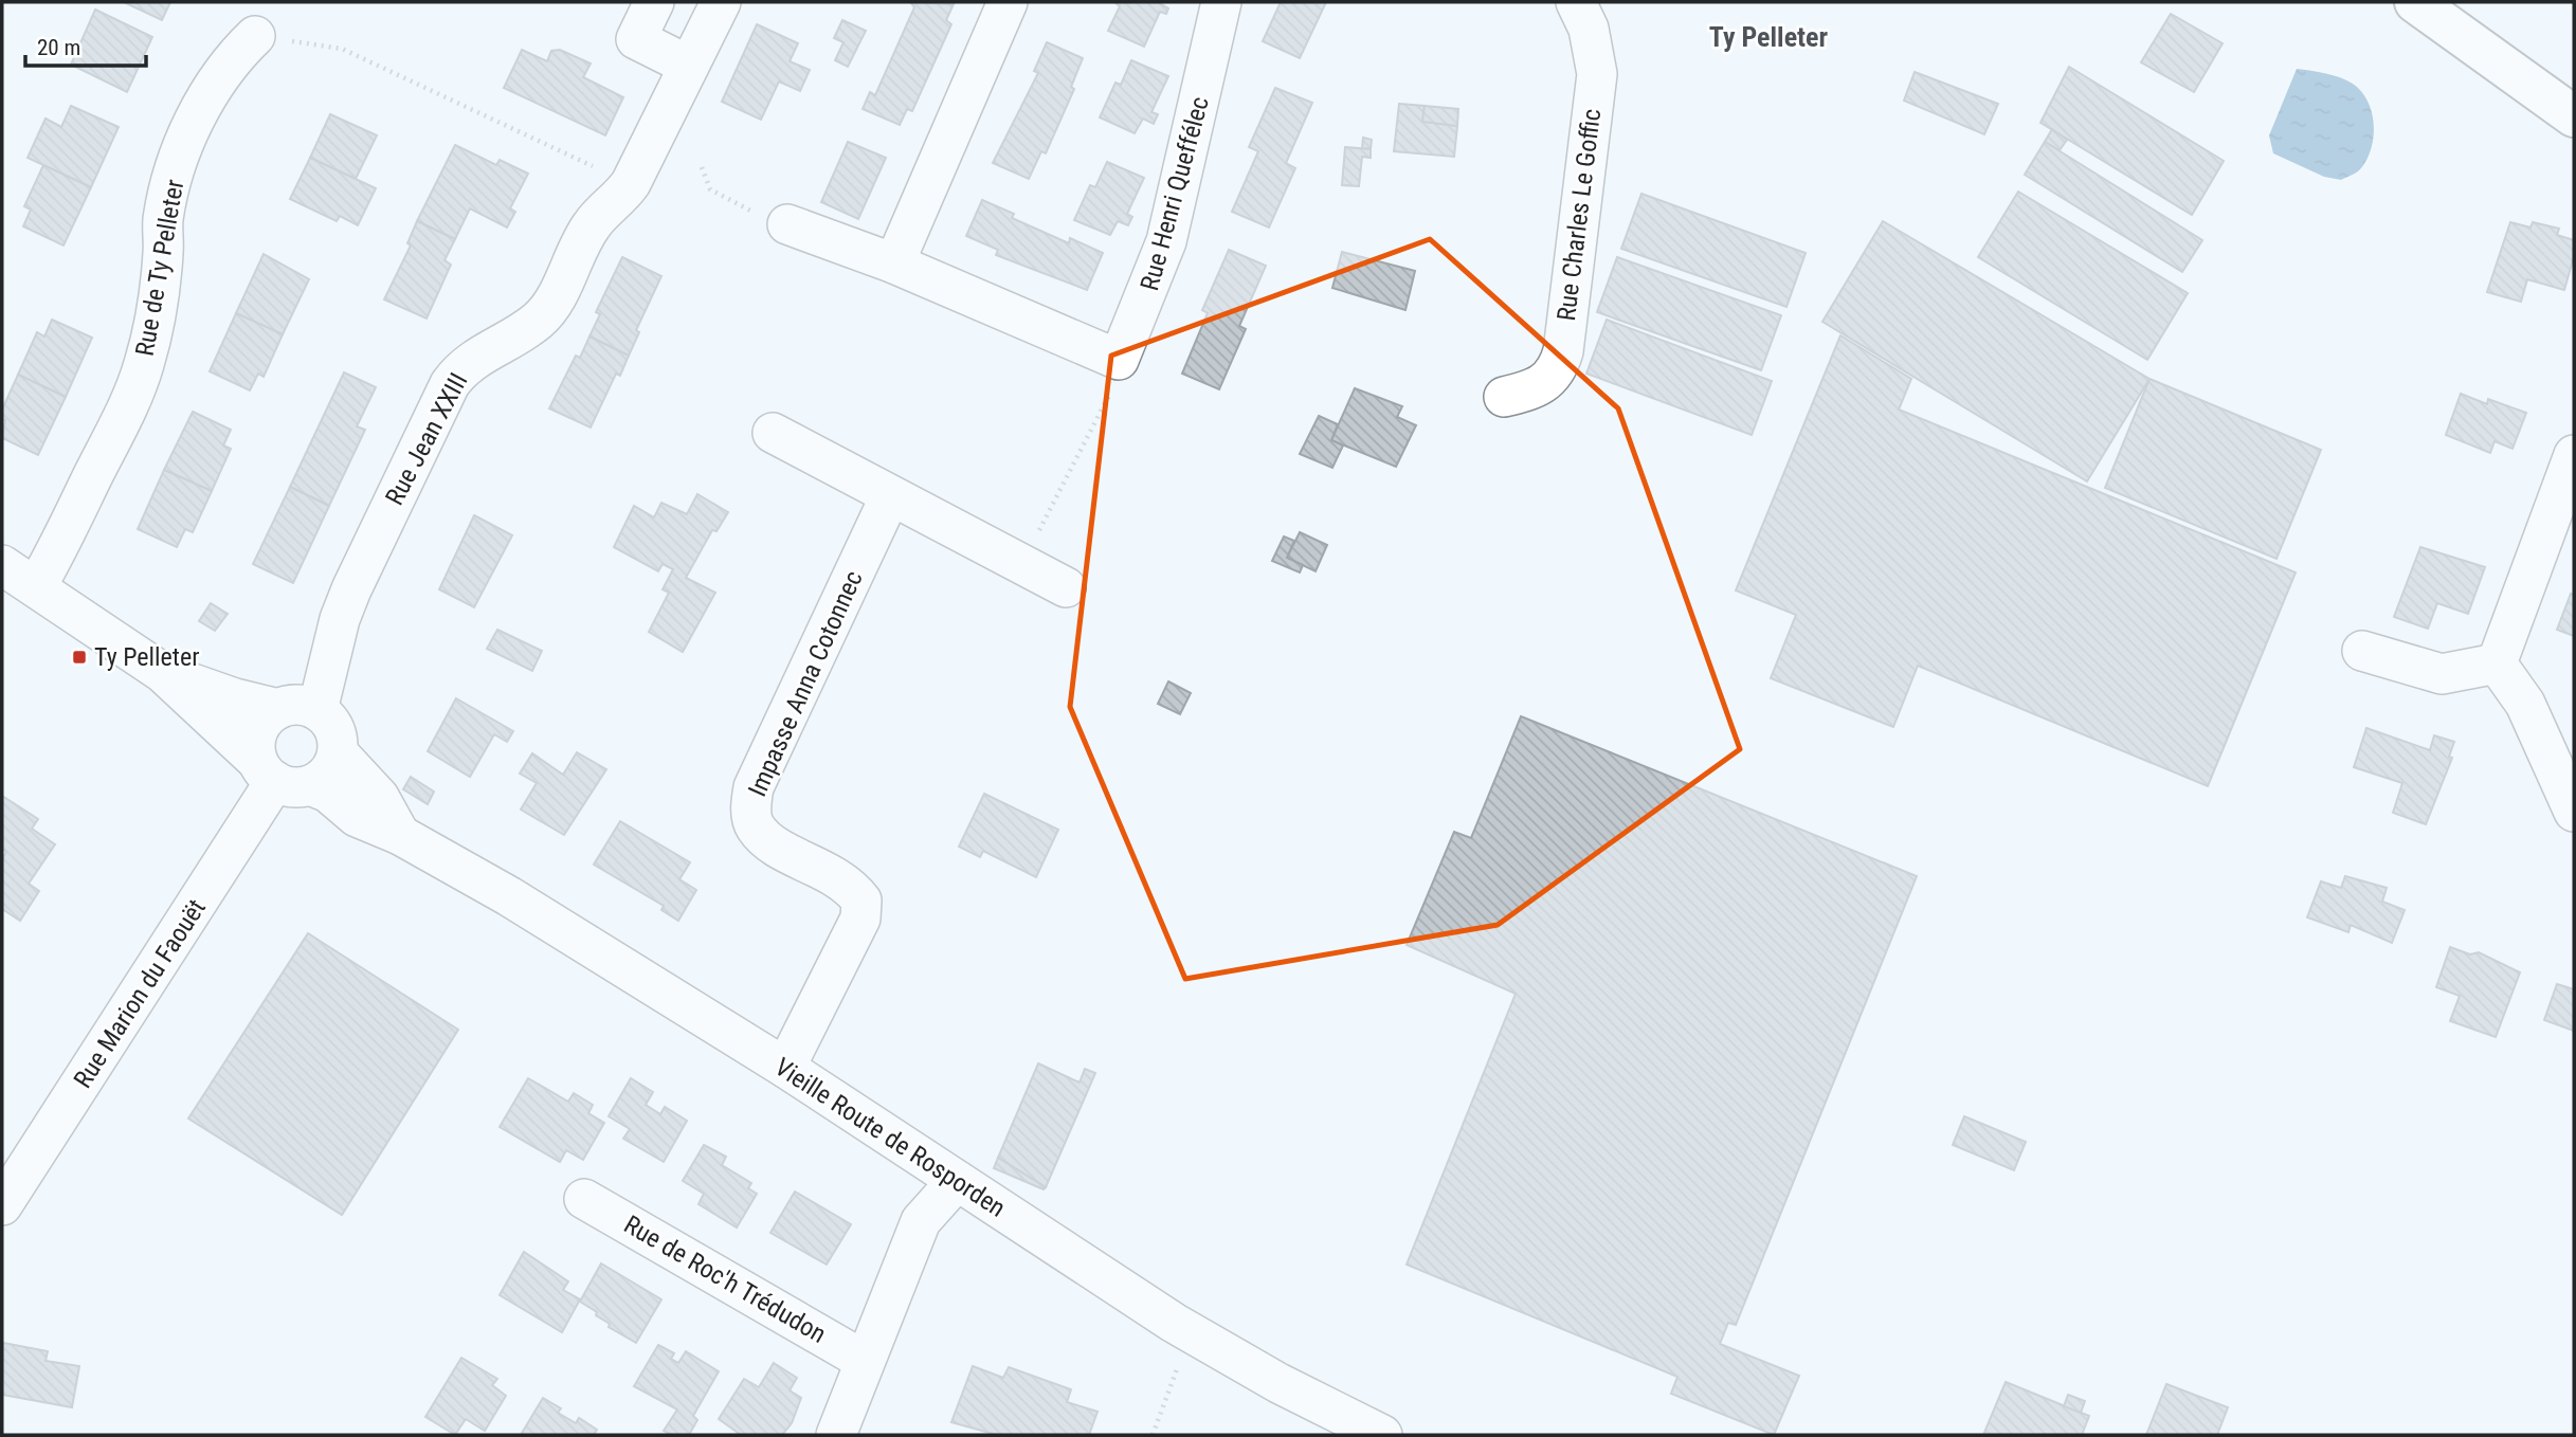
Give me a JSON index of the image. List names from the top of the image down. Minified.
{"streets":{"street":["Rue Henri Queffélec","Rue Charles Le Goffic","Rue de Ty Pelleter","Rue Jean XXIII","Impasse Anna Cotonnec","Rue Marion du Faouët","Vieille Route de Rosporden","Rue de Roc'h Trédudon"]},"crossings":[["Rue de Ty Pelleter","Vieille Route de Rosporden"],["Rue Jean XXIII","Rue Marion du Faouët"],["Rue Jean XXIII","Vieille Route de Rosporden"],["Impasse Anna Cotonnec","Vieille Route de Rosporden"],["Rue Marion du Faouët","Vieille Route de Rosporden"]],"districts":["Ty Pelleter"],"places":{"transit":["Ty Pelleter"]},"scale_bar":"20 m"}
